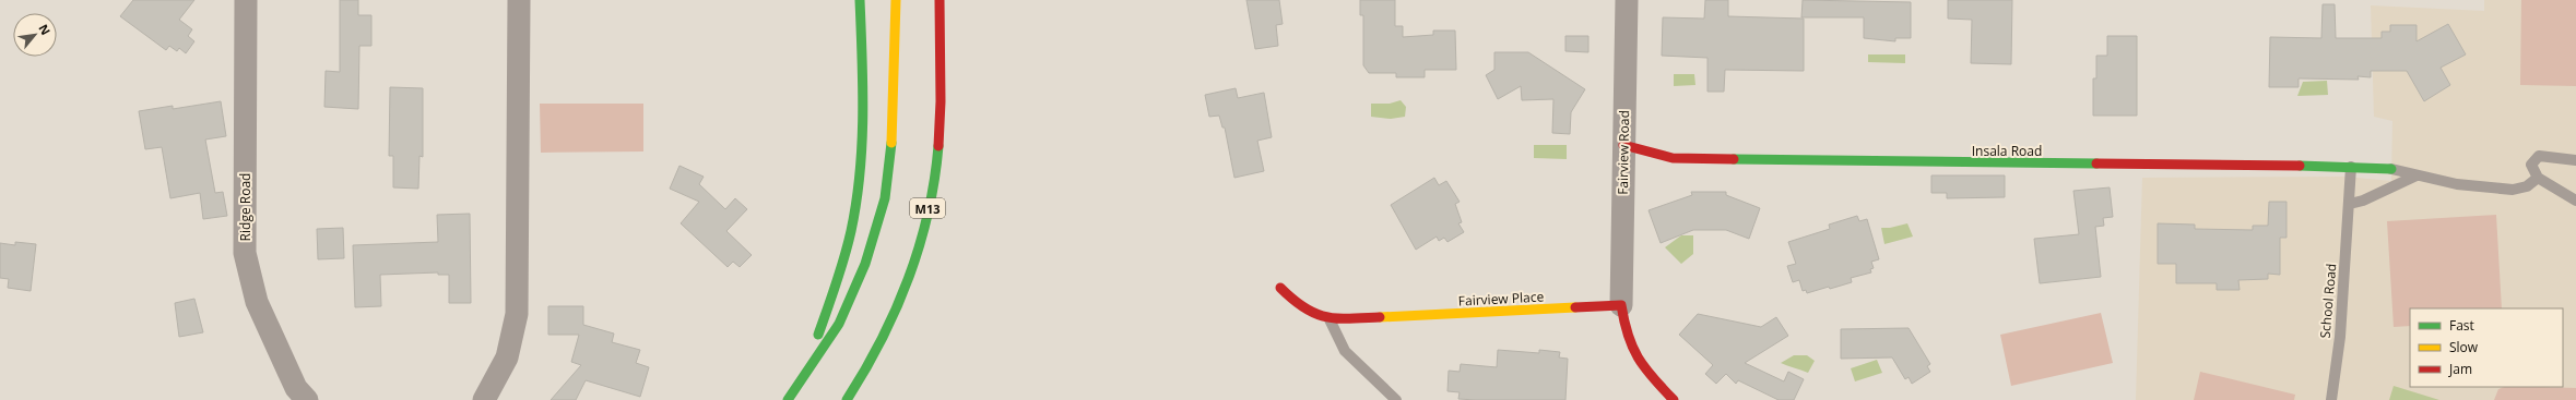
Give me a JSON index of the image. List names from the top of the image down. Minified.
{"streets":{"main road":["Insala Road","M13","Fairview Place"],"street":["Fairview Road","Ridge Road"],"lane":["School Road"]},"crossings":[["Insala Road","Fairview Road"],["Insala Road","School Road"],["Fairview Road","Fairview Place"]],"legend":["Fast","Slow","Jam"],"north":"top right"}
